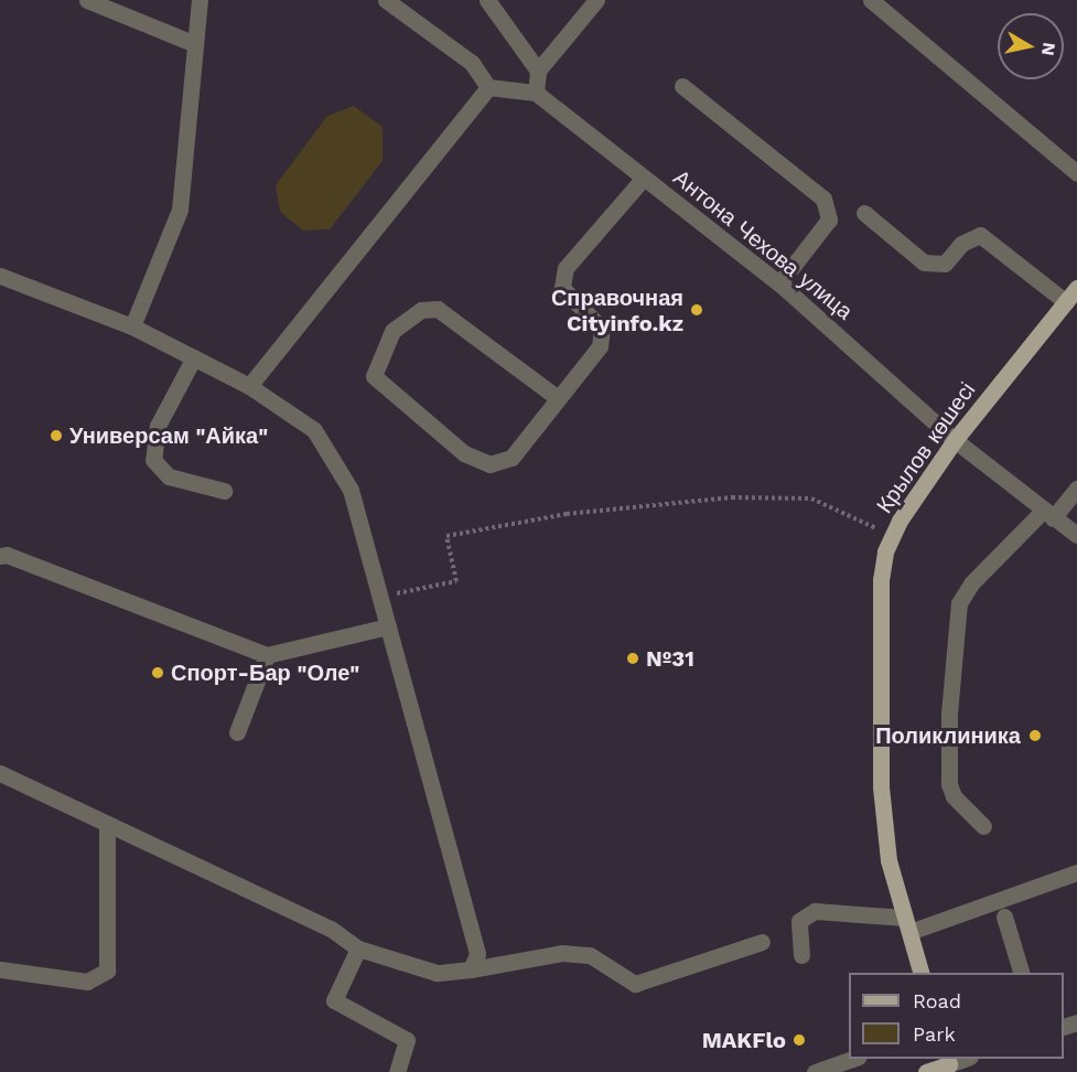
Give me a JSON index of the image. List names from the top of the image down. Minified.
{"streets":{"main road":["Крылов көшесі"],"street":["Антона Чехова улица"]},"crossings":[["Антона Чехова улица","Крылов көшесі"]],"places":["Справочная Cityinfo.kz","Универсам \"Айка\"","№31","Спорт-Бар \"Оле\"","Поликлиника","MAKFlo"],"legend":["Road","Park"],"north":"right"}
